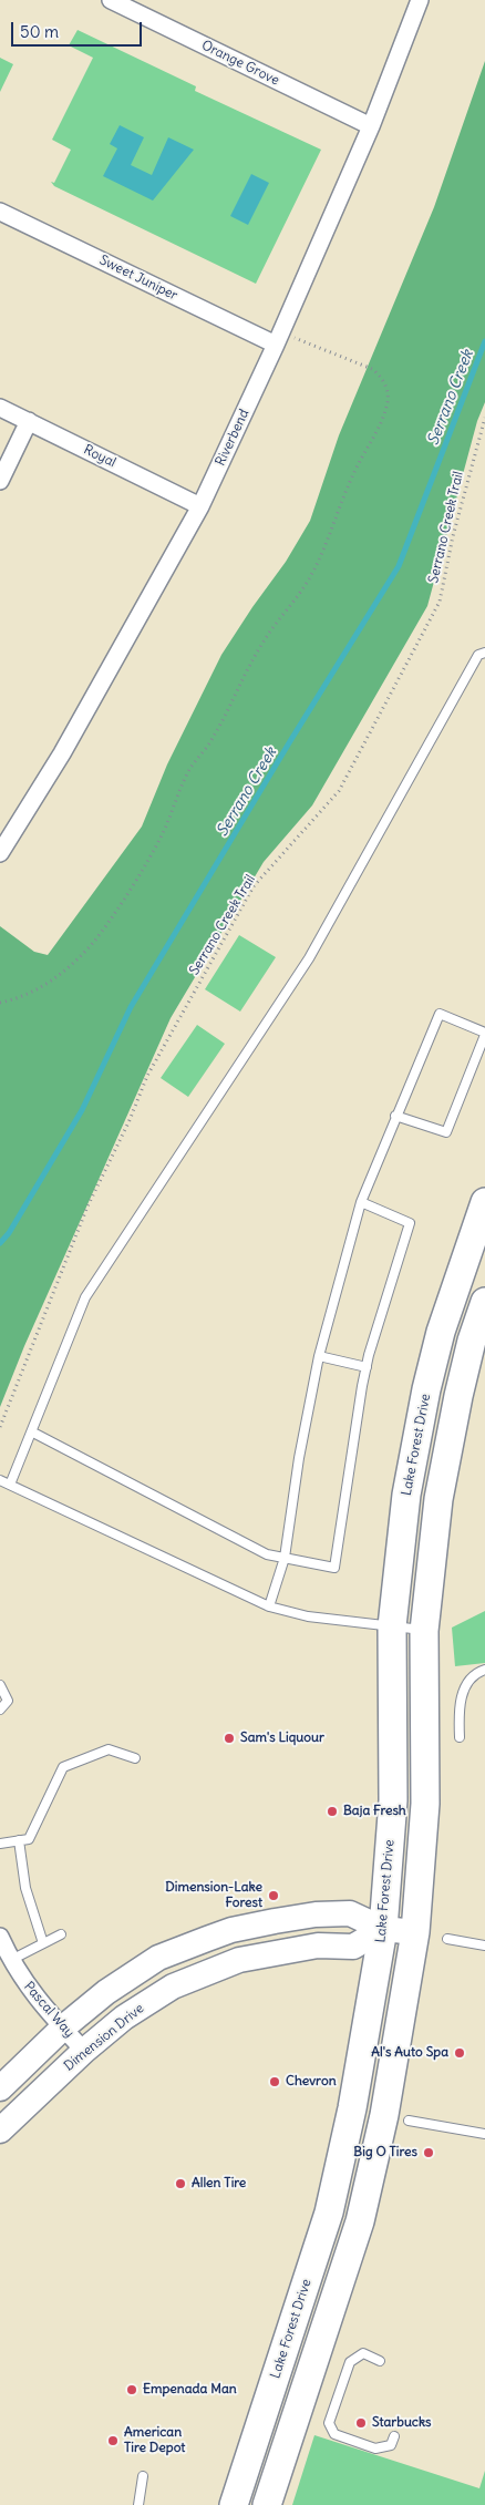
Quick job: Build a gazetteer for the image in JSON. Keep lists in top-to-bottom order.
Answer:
{
  "streets": {
    "main road": ["Lake Forest Drive", "Dimension Drive"],
    "street": [
      "Orange Grove",
      "Sweet Juniper",
      "Riverbend",
      "Royal",
      "Pascal Way"
    ],
    "path": ["Serrano Creek Trail"]
  },
  "crossings": [
    ["Orange Grove", "Riverbend"],
    ["Sweet Juniper", "Riverbend"],
    ["Riverbend", "Royal"],
    ["Lake Forest Drive", "Dimension Drive"],
    ["Pascal Way", "Dimension Drive"]
  ],
  "water": ["Serrano Creek"],
  "places": [
    "Sam's Liquour",
    "Baja Fresh",
    "Dimension-Lake Forest",
    "Al's Auto Spa",
    "Chevron",
    "Big O Tires",
    "Allen Tire",
    "Empenada Man",
    "Starbucks",
    "American Tire Depot"
  ],
  "scale_bar": "50 m"
}
